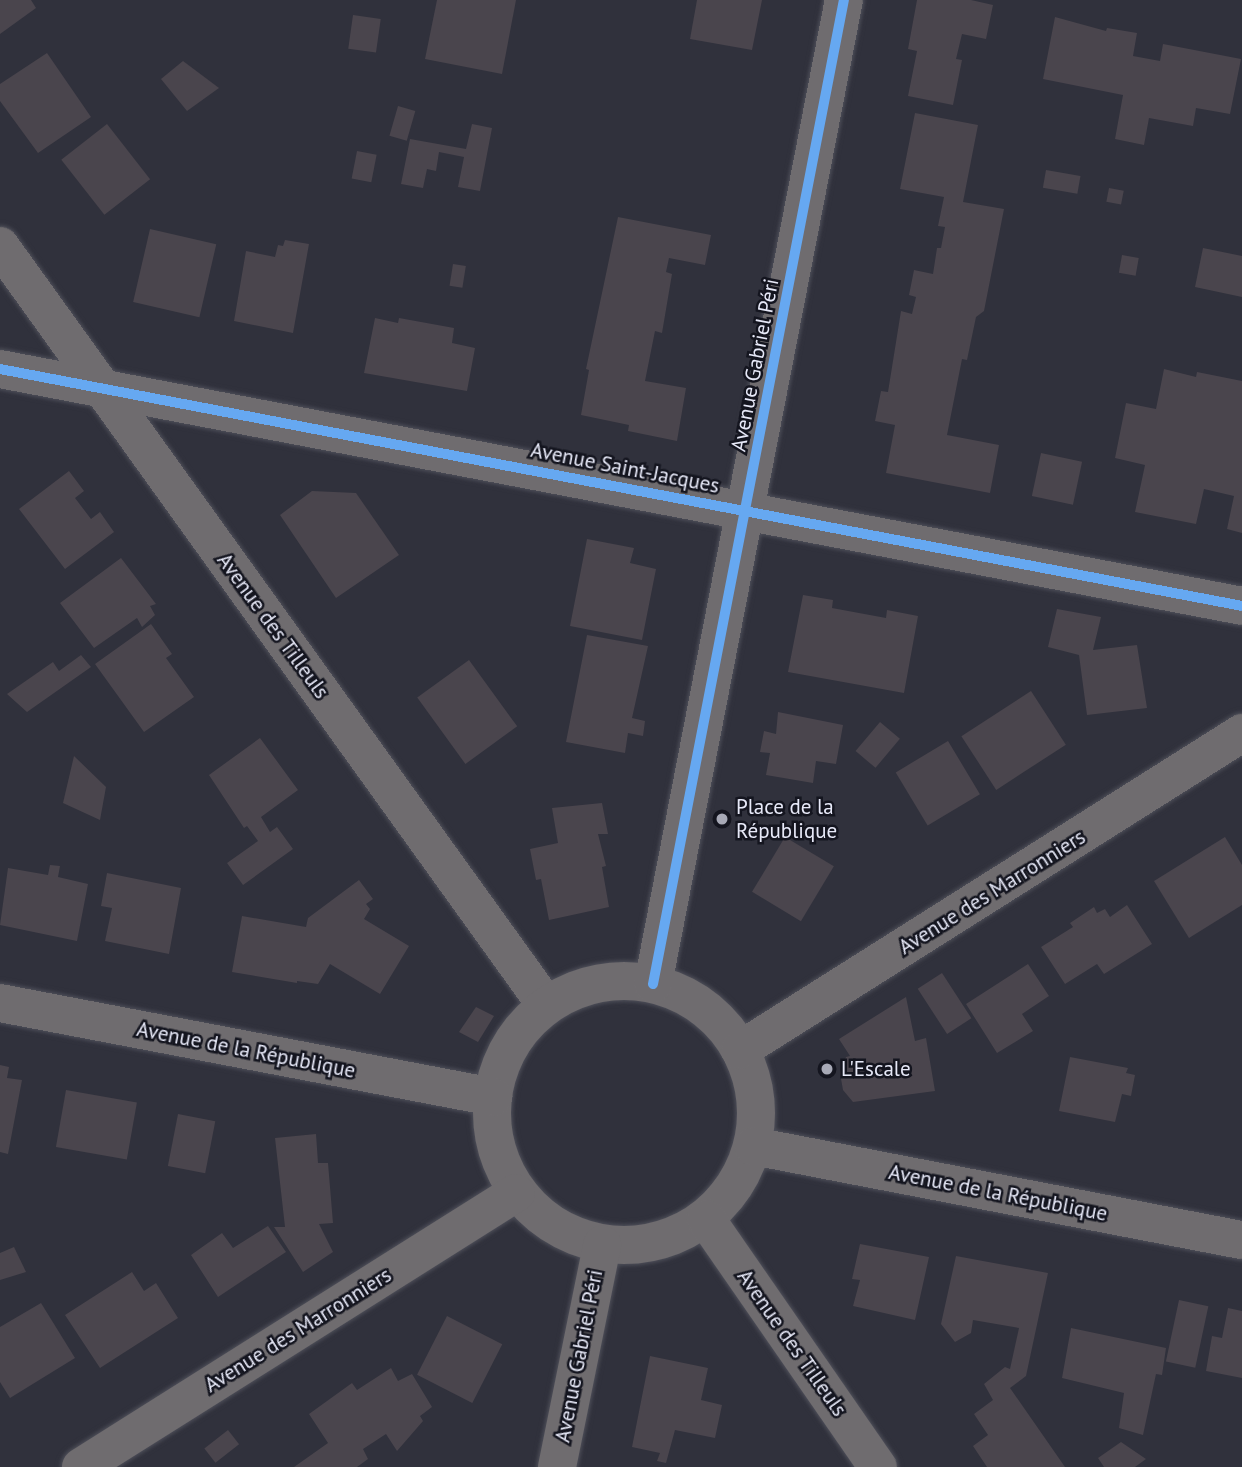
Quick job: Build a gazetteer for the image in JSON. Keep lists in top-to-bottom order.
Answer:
{
  "streets": {
    "street": [
      "Avenue Gabriel Péri",
      "Avenue Saint-Jacques",
      "Avenue des Tilleuls",
      "Avenue des Marronniers",
      "Avenue de la République"
    ]
  },
  "crossings": [
    ["Avenue Gabriel Péri", "Avenue Saint-Jacques"],
    ["Avenue Saint-Jacques", "Avenue des Tilleuls"]
  ],
  "places": ["Place de la République", "L'Escale"]
}
